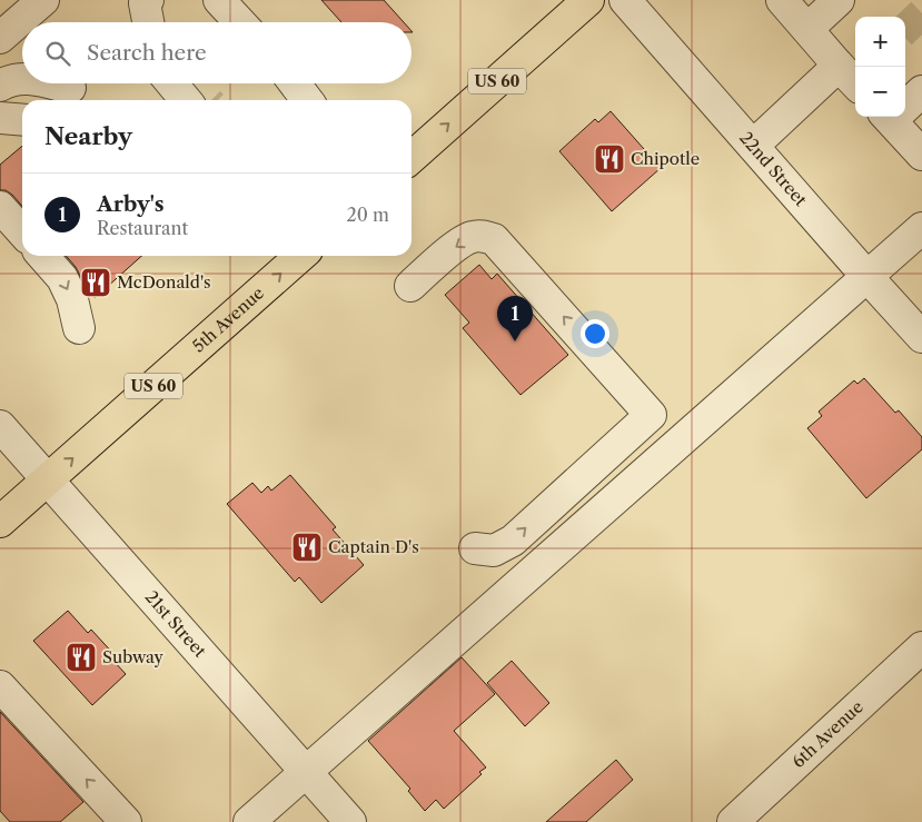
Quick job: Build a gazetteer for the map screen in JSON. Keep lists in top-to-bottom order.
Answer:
{
  "streets": {
    "main road": ["US 60", "5th Avenue"],
    "street": ["22nd Street", "21st Street", "6th Avenue"]
  },
  "crossings": [
    ["5th Avenue", "21st Street"]
  ],
  "one_way": ["5th Avenue"],
  "places": {
    "restaurant": [
      "Chipotle",
      "McDonald's",
      "Captain D's",
      "Subway"
    ]
  },
  "page": {
    "map_buttons": ["+", "−"],
    "search": "Search here",
    "heading": "Nearby",
    "list": [
      {
        "mark": "1",
        "name": "Arby's",
        "note": "Restaurant",
        "value": "20 m"
      }
    ],
    "pins": "1"
  }
}
